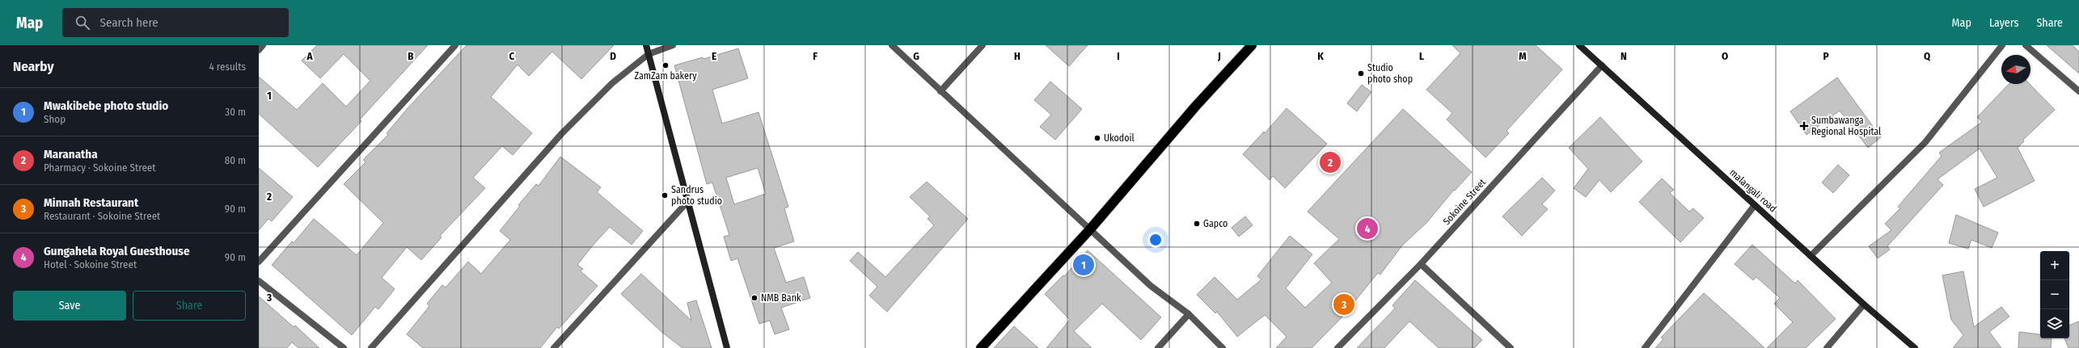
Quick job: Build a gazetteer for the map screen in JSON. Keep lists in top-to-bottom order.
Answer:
{
  "streets": {
    "street": ["malangali road", "Sokoine Street"]
  },
  "crossings": [
    ["malangali road", "Sokoine Street"]
  ],
  "places": {
    "other": [
      "ZamZam bakery",
      "Studio photo shop",
      "Ukodoil",
      "Sandrus photo studio",
      "Gapco",
      "NMB Bank"
    ],
    "health": ["Sumbawanga Regional Hospital"]
  },
  "north": "left",
  "page": {
    "header": "Map",
    "search": "Search here",
    "nav": ["Map", "Layers", "Share"],
    "heading": ["Nearby", "4 results"],
    "list": [
      {
        "mark": "1",
        "name": "Mwakibebe photo studio",
        "note": "Shop",
        "value": "30 m"
      },
      {
        "mark": "2",
        "name": "Maranatha",
        "note": "Pharmacy · Sokoine Street",
        "value": "80 m"
      },
      {
        "mark": "3",
        "name": "Minnah Restaurant",
        "note": "Restaurant · Sokoine Street",
        "value": "90 m"
      },
      {
        "mark": "4",
        "name": "Gungahela Royal Guesthouse",
        "note": "Hotel · Sokoine Street",
        "value": "90 m"
      }
    ],
    "pins": [
      "2",
      "4",
      "1",
      "3"
    ],
    "map_buttons": ["+", "−"],
    "buttons": ["Save", "Share"]
  },
  "grid": {
    "columns": [
      "A",
      "B",
      "C",
      "D",
      "E",
      "F",
      "G",
      "H",
      "I",
      "J",
      "K",
      "L",
      "M",
      "N",
      "O",
      "P",
      "Q"
    ],
    "rows": ["1", "2", "3"]
  }
}
